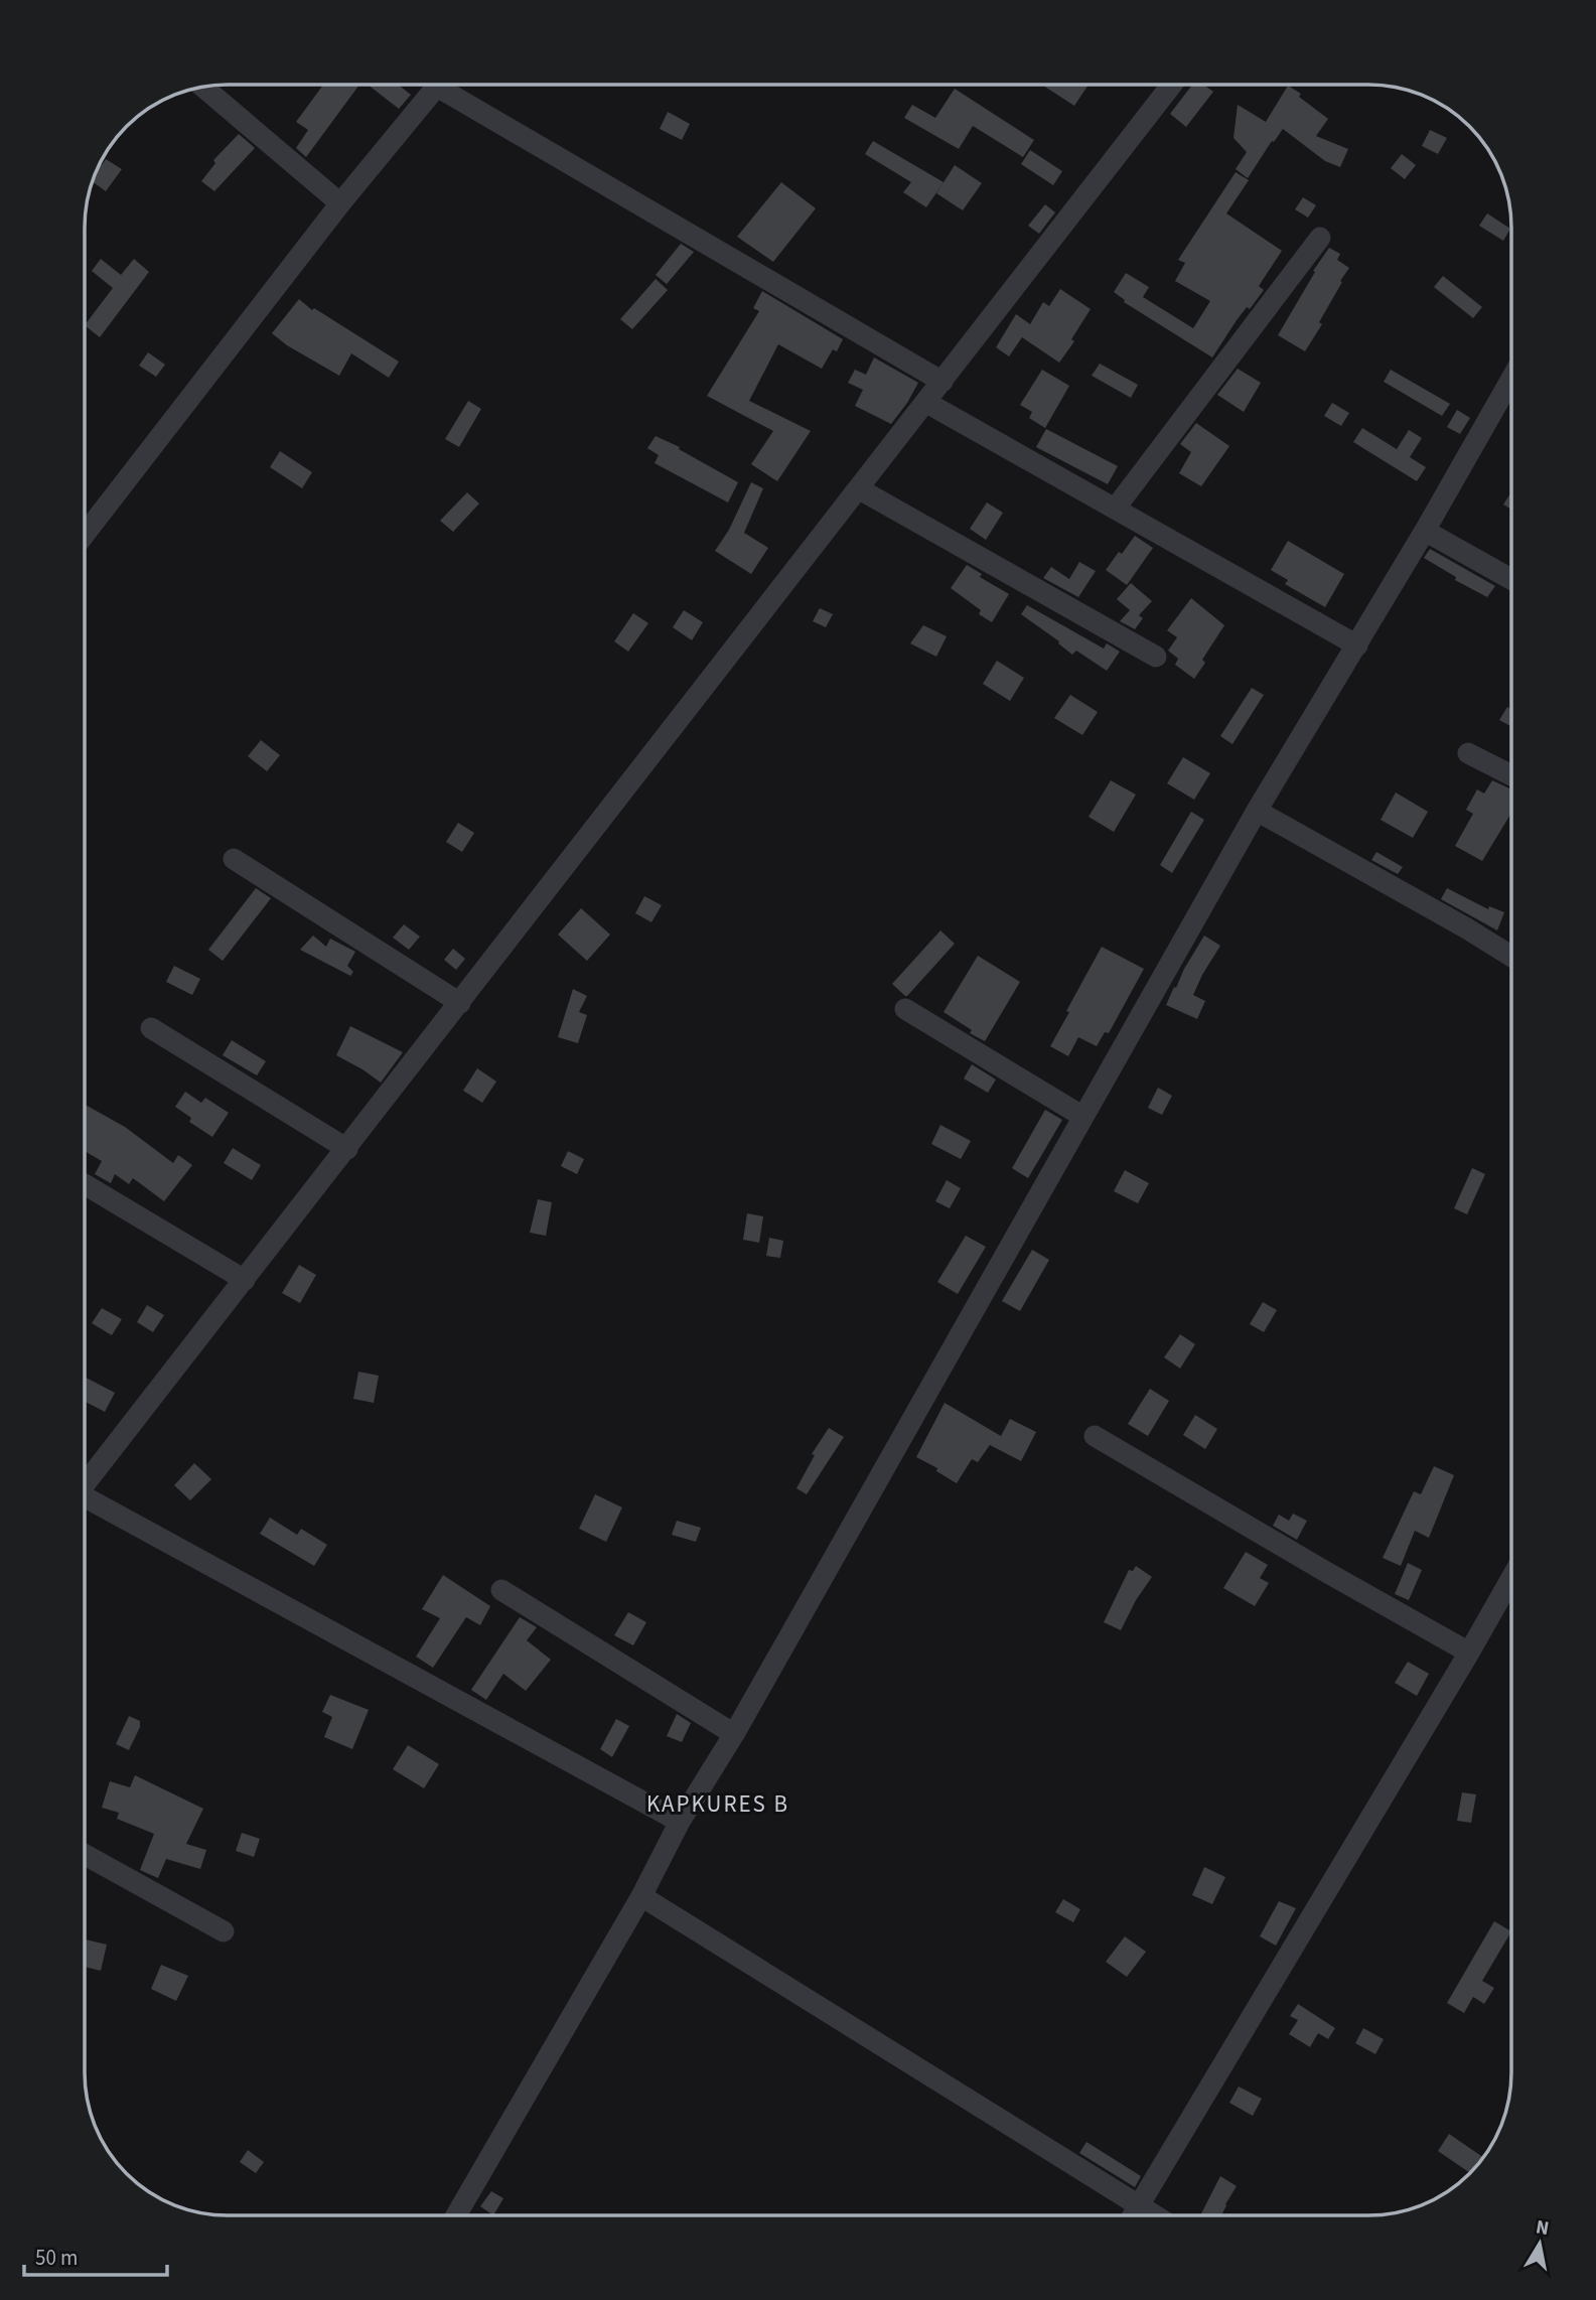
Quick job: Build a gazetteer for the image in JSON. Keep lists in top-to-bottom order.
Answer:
{
  "districts": ["KAPKURES B"],
  "scale_bar": "50 m",
  "north": "top"
}
